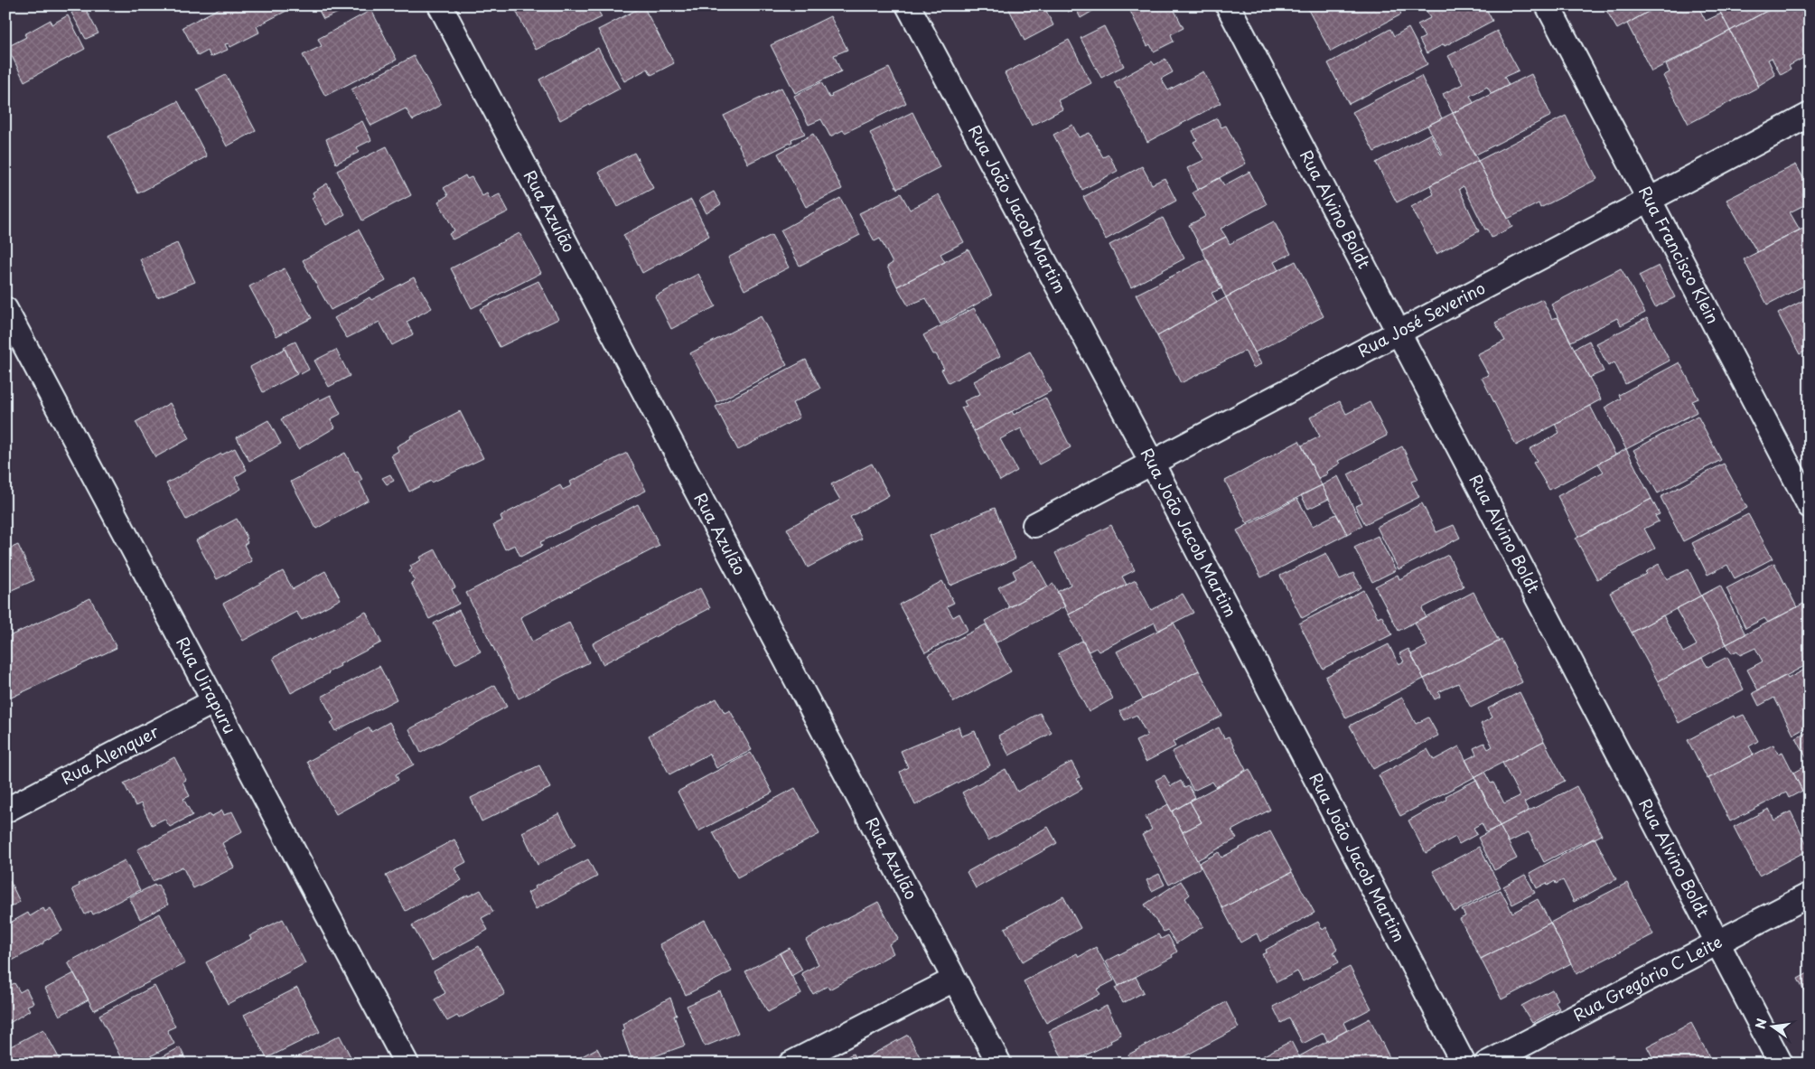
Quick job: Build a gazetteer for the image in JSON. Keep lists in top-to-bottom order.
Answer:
{
  "streets": {
    "street": [
      "Rua João Jacob Martim",
      "Rua Azulão",
      "Rua Alvino Boldt",
      "Rua Francisco Klein",
      "Rua José Severino",
      "Rua Uirapuru",
      "Rua Alenquer",
      "Rua Gregório C Leite"
    ]
  },
  "crossings": [
    ["Rua João Jacob Martim", "Rua José Severino"],
    ["Rua Alvino Boldt", "Rua José Severino"],
    ["Rua Alvino Boldt", "Rua Gregório C Leite"],
    ["Rua Francisco Klein", "Rua José Severino"],
    ["Rua Uirapuru", "Rua Alenquer"]
  ],
  "north": "left"
}
